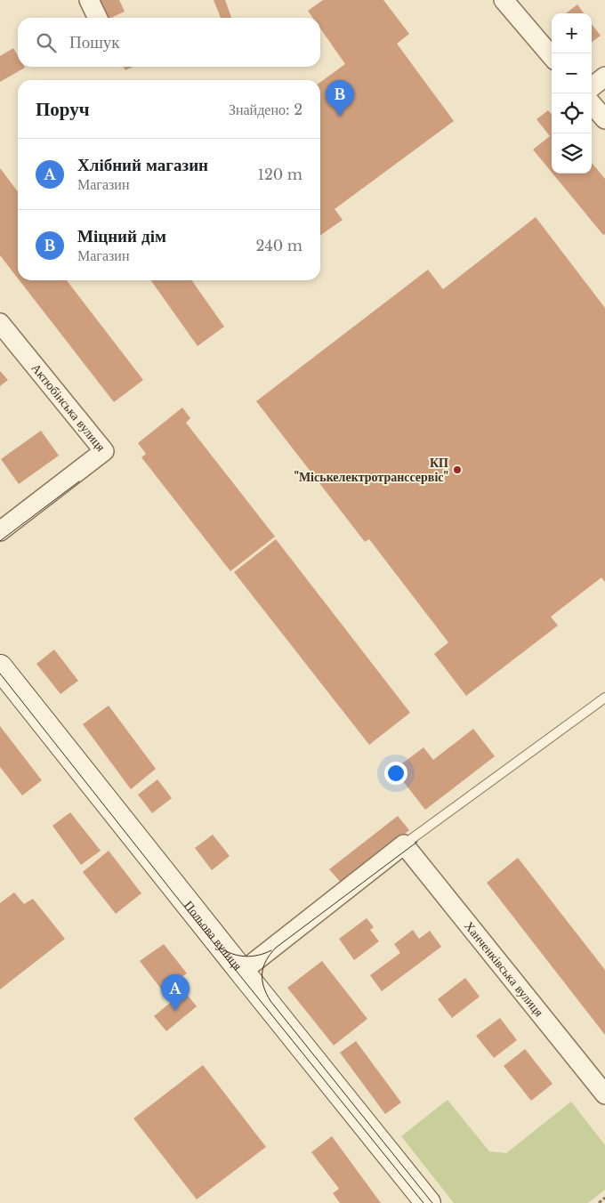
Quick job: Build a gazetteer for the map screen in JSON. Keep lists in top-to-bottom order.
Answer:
{
  "streets": {
    "main road": ["Польова вулиця"],
    "street": ["Актюбінська вулиця", "Ханченківська вулиця"]
  },
  "places": ["КП \"Міськелектротранссервіс\""],
  "page": {
    "map_buttons": ["+", "−"],
    "search": "Пошук",
    "pins": ["B", "A"],
    "heading": ["Поруч", "Знайдено: 2"],
    "list": [
      {
        "mark": "A",
        "name": "Хлібний магазин",
        "note": "Магазин",
        "value": "120 m"
      },
      {
        "mark": "B",
        "name": "Міцний дім",
        "note": "Магазин",
        "value": "240 m"
      }
    ]
  }
}
